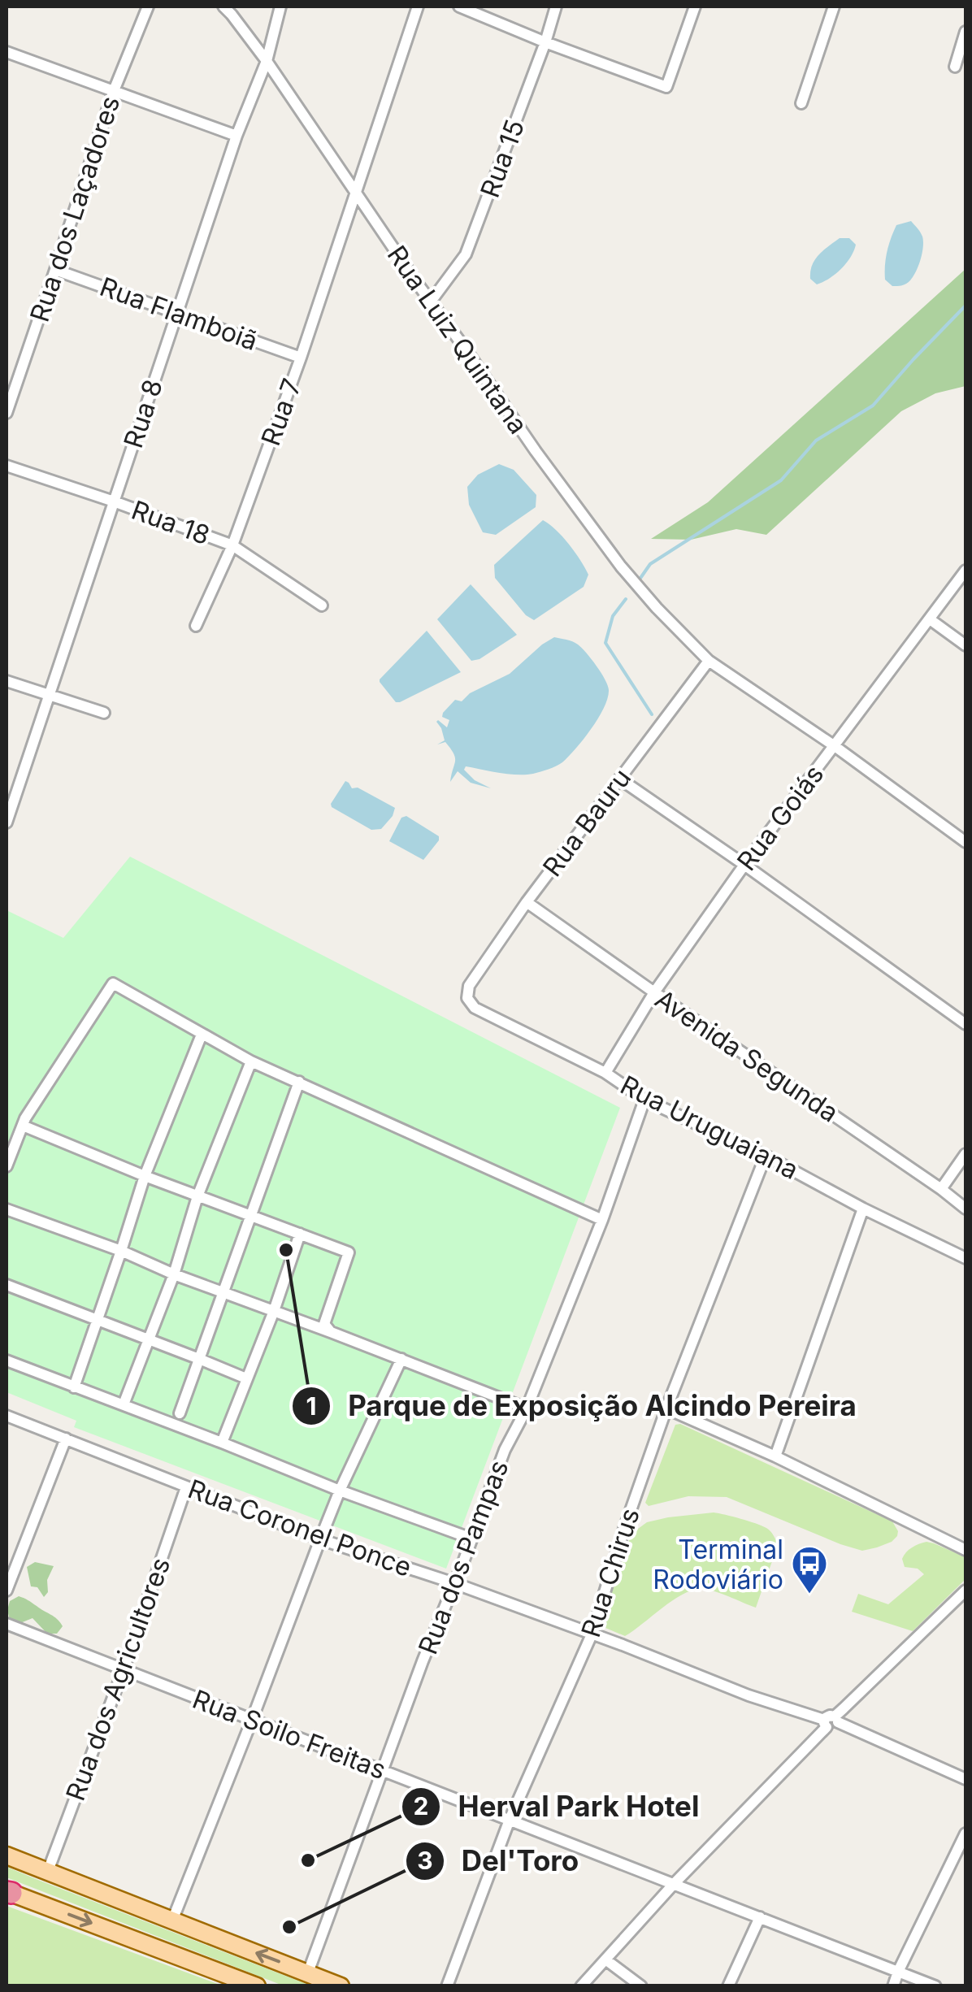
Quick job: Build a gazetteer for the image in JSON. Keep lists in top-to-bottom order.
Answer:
{
  "streets": {
    "street": [
      "Rua 15",
      "Rua dos Laçadores",
      "Rua Flamboiã",
      "Rua Luiz Quintana",
      "Rua 7",
      "Rua 8",
      "Rua 18",
      "Rua Goiás",
      "Rua Bauru",
      "Avenida Segunda",
      "Rua Uruguaiana",
      "Rua Coronel Ponce",
      "Rua dos Pampas",
      "Rua Chirus",
      "Rua dos Agricultores",
      "Rua Soilo Freitas"
    ]
  },
  "crossings": [
    ["Rua 15", "Rua Luiz Quintana"],
    ["Rua dos Laçadores", "Rua Flamboiã"],
    ["Rua Flamboiã", "Rua 7"],
    ["Rua Flamboiã", "Rua 8"],
    ["Rua Luiz Quintana", "Rua 7"],
    ["Rua Luiz Quintana", "Rua 8"],
    ["Rua Luiz Quintana", "Rua Goiás"],
    ["Rua Luiz Quintana", "Rua Bauru"],
    ["Rua 7", "Rua 18"],
    ["Rua 8", "Rua 18"],
    ["Rua Goiás", "Avenida Segunda"],
    ["Rua Goiás", "Rua Uruguaiana"],
    ["Rua Bauru", "Avenida Segunda"],
    ["Rua Bauru", "Rua Uruguaiana"],
    ["Rua Uruguaiana", "Rua dos Pampas"],
    ["Rua Uruguaiana", "Rua Chirus"],
    ["Rua Coronel Ponce", "Rua dos Pampas"],
    ["Rua Coronel Ponce", "Rua Chirus"],
    ["Rua Coronel Ponce", "Rua dos Agricultores"],
    ["Rua dos Pampas", "Rua Soilo Freitas"],
    ["Rua Chirus", "Rua Soilo Freitas"],
    ["Rua dos Agricultores", "Rua Soilo Freitas"]
  ],
  "places": {
    "other": ["Parque de Exposição Alcindo Pereira", "Herval Park Hotel", "Del'Toro"],
    "bus stop": ["Terminal Rodoviário"]
  }
}
